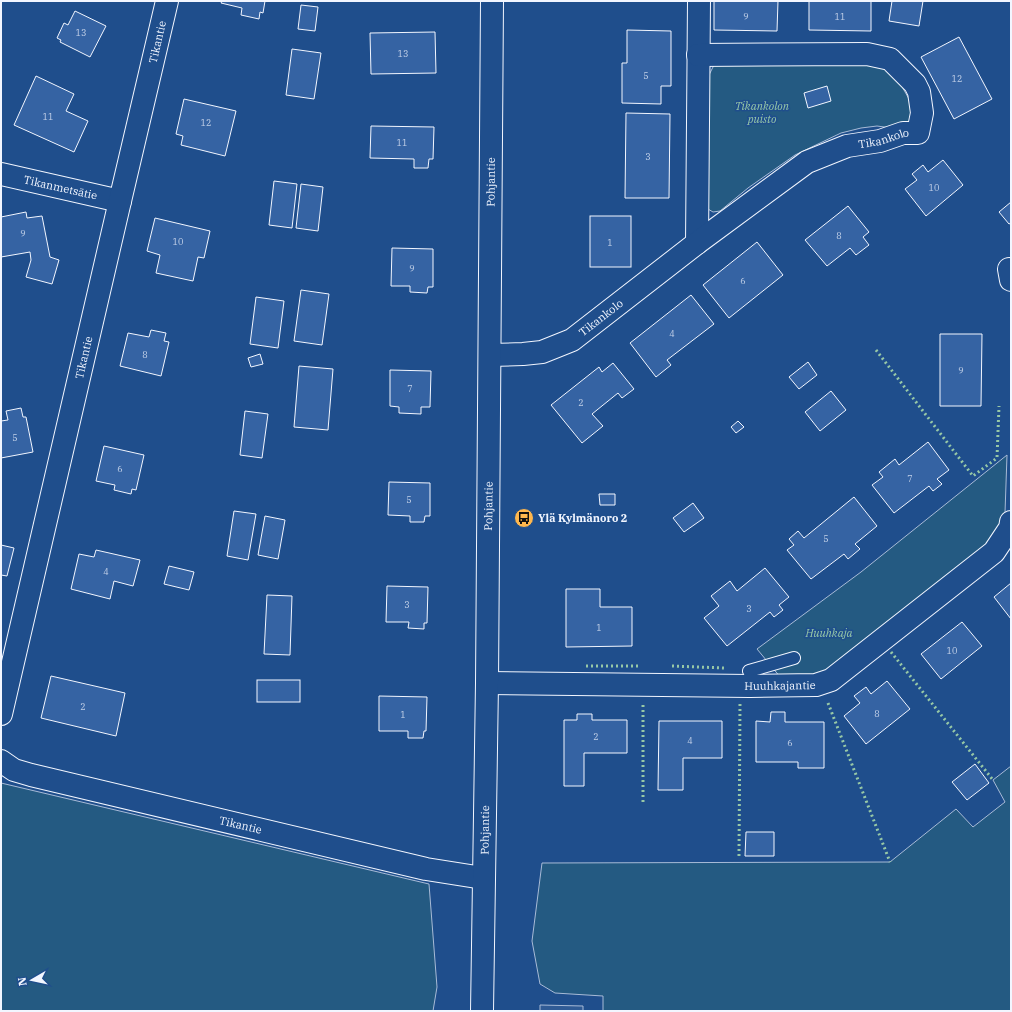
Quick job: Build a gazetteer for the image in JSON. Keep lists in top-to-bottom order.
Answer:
{
  "streets": {
    "street": [
      "Tikantie",
      "Tikankolo",
      "Pohjantie",
      "Tikanmetsätie",
      "Huuhkajantie"
    ]
  },
  "crossings": [
    ["Tikantie", "Pohjantie"],
    ["Tikantie", "Tikanmetsätie"],
    ["Tikankolo", "Pohjantie"],
    ["Pohjantie", "Huuhkajantie"]
  ],
  "parks": ["Tikankolon puisto", "Huuhkaja"],
  "places": {
    "bus stop": ["Ylä Kylmänoro 2"]
  },
  "house_numbers": [
    "9",
    "11",
    "13",
    "13",
    "5",
    "12",
    "11",
    "12",
    "11",
    "3",
    "10",
    "9",
    "8",
    "10",
    "1",
    "9",
    "6",
    "4",
    "8",
    "9",
    "7",
    "2",
    "5",
    "6",
    "7",
    "5",
    "5",
    "4",
    "3",
    "3",
    "1",
    "10",
    "2",
    "8",
    "1",
    "2",
    "4",
    "6"
  ],
  "north": "left"
}
